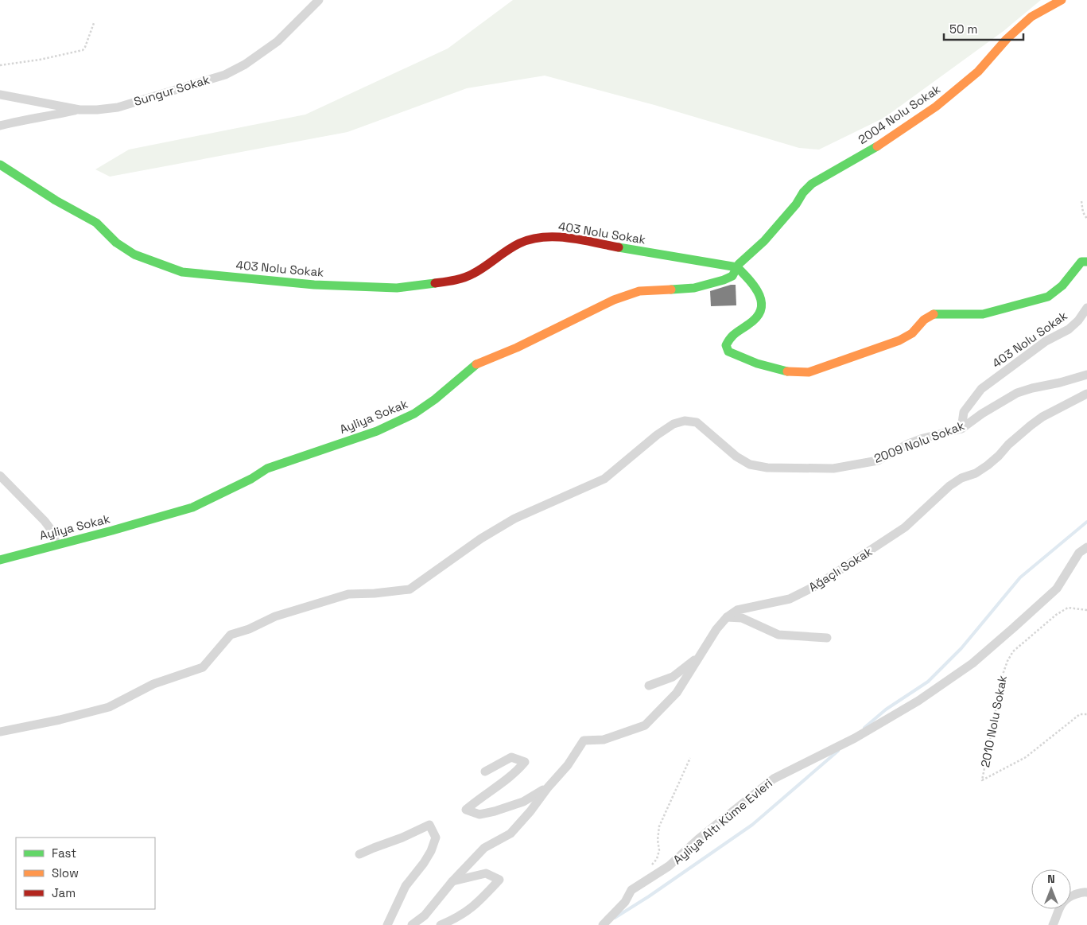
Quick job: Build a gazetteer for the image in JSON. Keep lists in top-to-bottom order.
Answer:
{
  "streets": {
    "street": [
      "Sungur Sokak",
      "2004 Nolu Sokak",
      "403 Nolu Sokak",
      "Ayliya Sokak",
      "2009 Nolu Sokak",
      "Ağaçlı Sokak",
      "Ayliya Altı Küme Evleri"
    ],
    "path": ["2010 Nolu Sokak"]
  },
  "crossings": [
    ["2004 Nolu Sokak", "403 Nolu Sokak"],
    ["2004 Nolu Sokak", "Ayliya Sokak"],
    ["403 Nolu Sokak", "Ayliya Sokak"],
    ["403 Nolu Sokak", "2009 Nolu Sokak"]
  ],
  "legend": ["Fast", "Slow", "Jam"],
  "scale_bar": "50 m",
  "north": "top"
}
